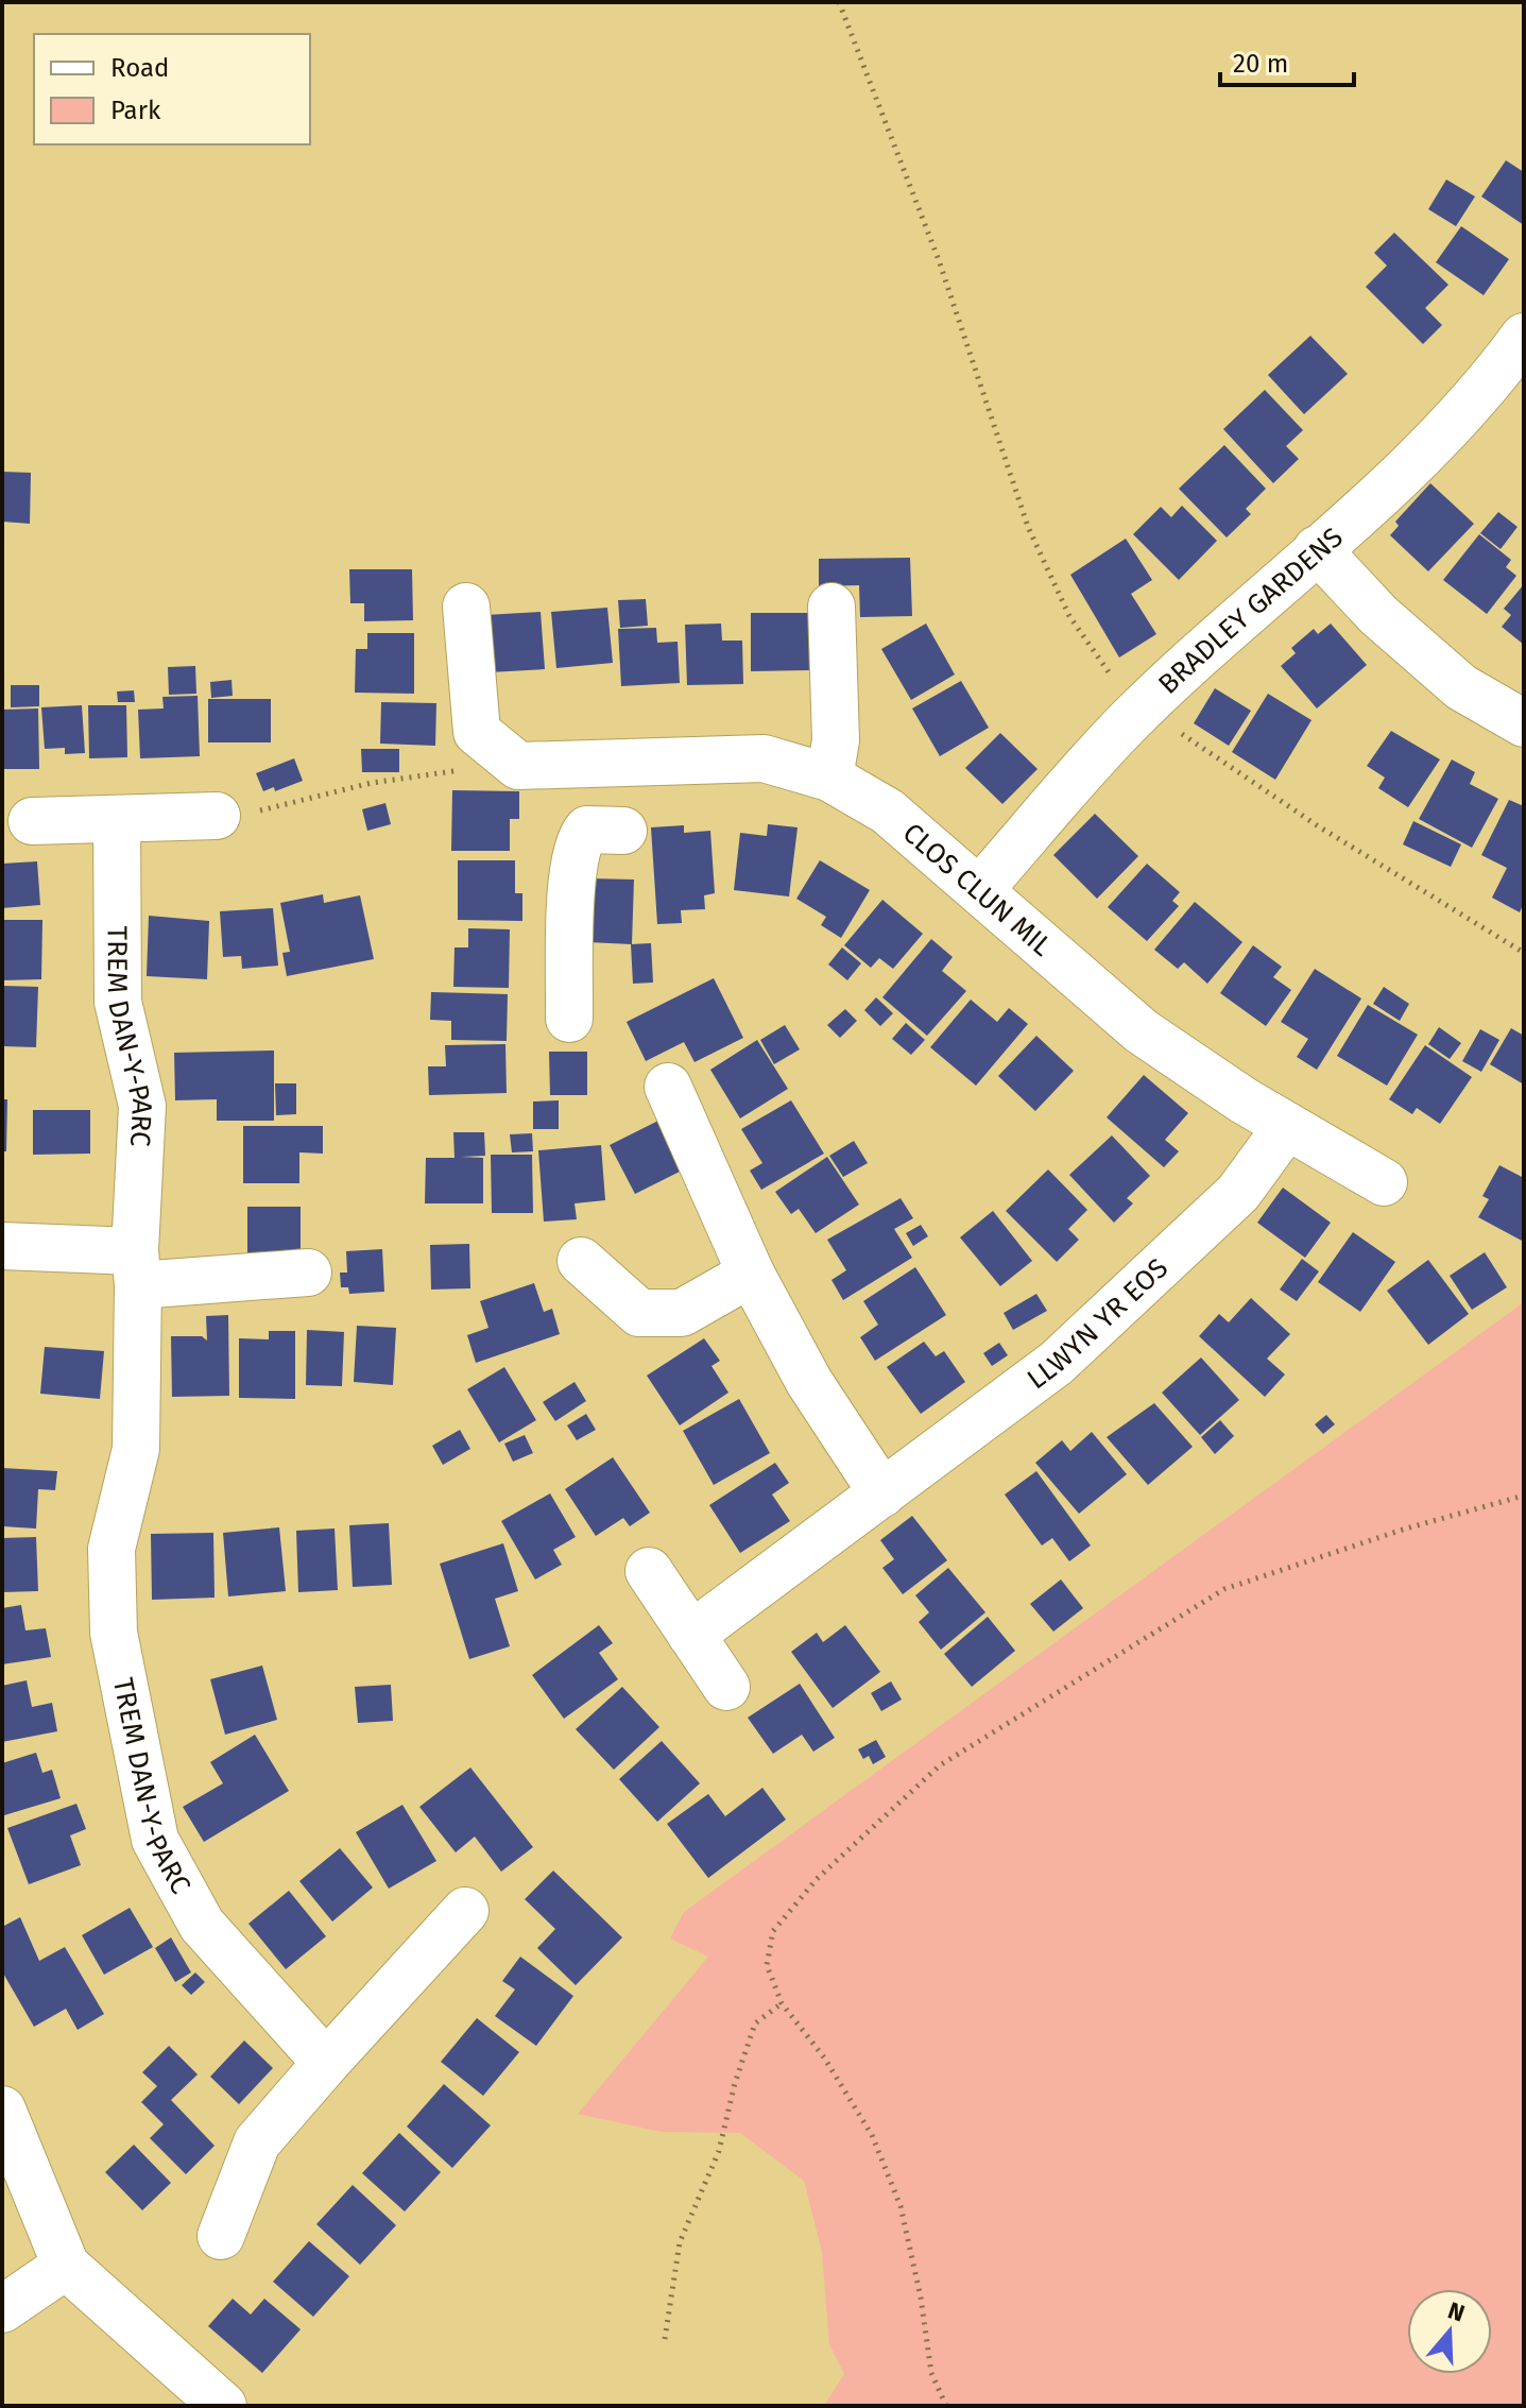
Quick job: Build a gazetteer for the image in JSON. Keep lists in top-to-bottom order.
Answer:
{
  "streets": {
    "street": [
      "BRADLEY GARDENS",
      "CLOS CLUN MIL",
      "TREM DAN-Y-PARC",
      "LLWYN YR EOS"
    ]
  },
  "crossings": [
    ["BRADLEY GARDENS", "CLOS CLUN MIL"],
    ["CLOS CLUN MIL", "LLWYN YR EOS"]
  ],
  "legend": ["Road", "Park"],
  "scale_bar": "20 m",
  "north": "top"
}
